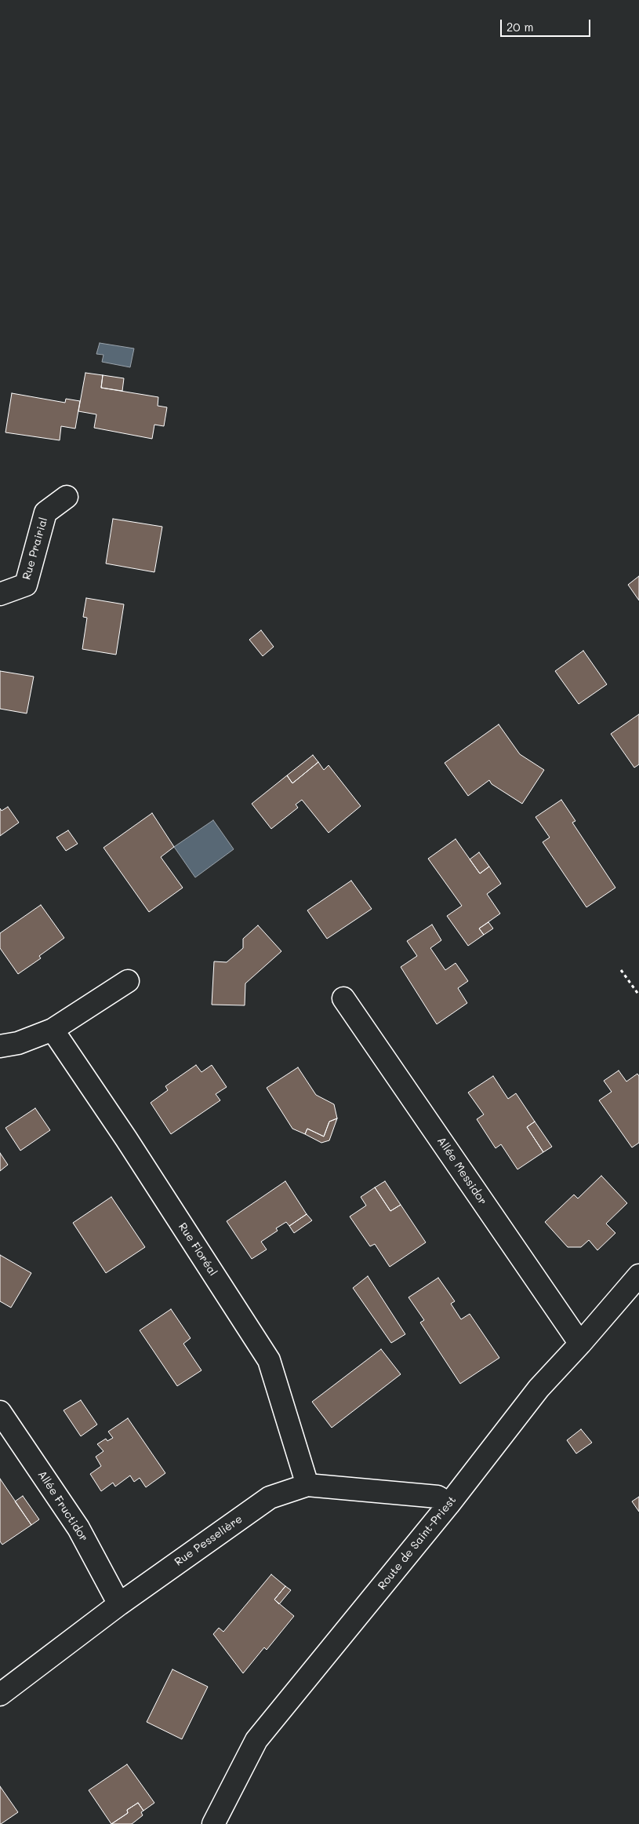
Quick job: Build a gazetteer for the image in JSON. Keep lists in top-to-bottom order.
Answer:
{
  "streets": {
    "street": [
      "Rue Prairial",
      "Allée Messidor",
      "Rue Floréal",
      "Allée Fructidor",
      "Rue Pesselière",
      "Route de Saint-Priest"
    ]
  },
  "crossings": [
    ["Allée Messidor", "Route de Saint-Priest"],
    ["Rue Floréal", "Rue Pesselière"],
    ["Allée Fructidor", "Rue Pesselière"],
    ["Rue Pesselière", "Route de Saint-Priest"]
  ],
  "scale_bar": "20 m"
}
